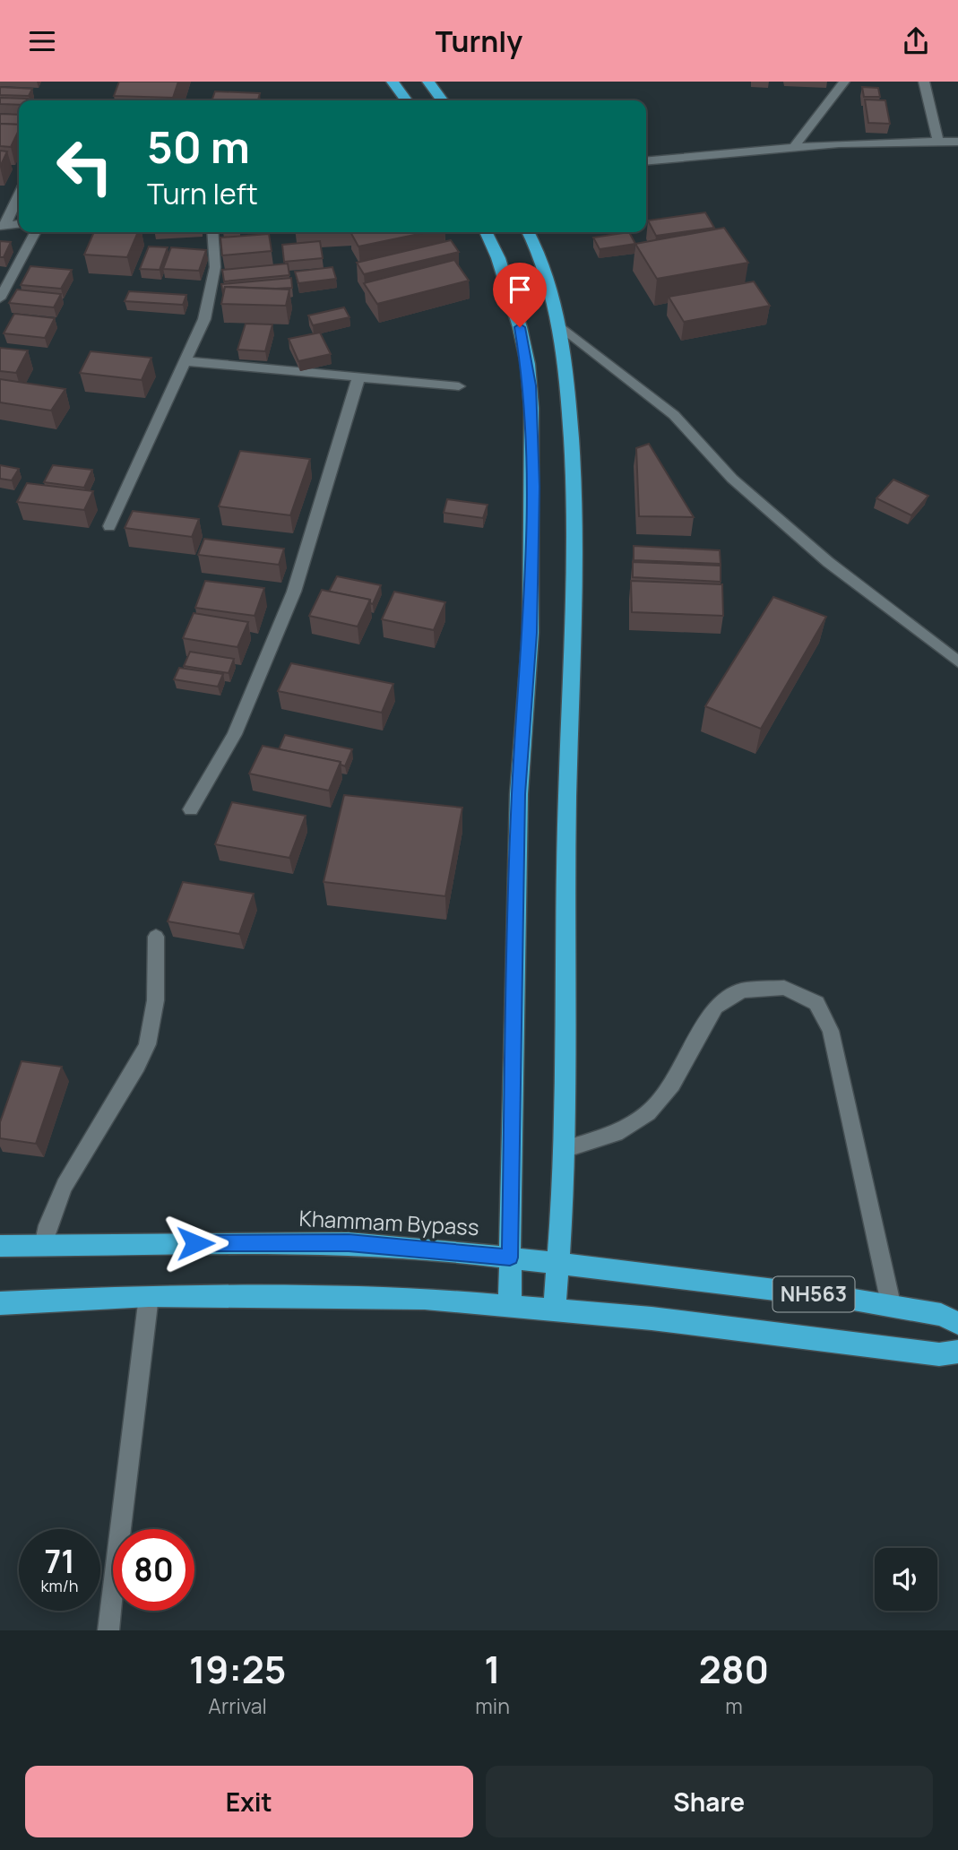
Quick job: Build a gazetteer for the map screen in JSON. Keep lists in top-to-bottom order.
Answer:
{
  "streets": {
    "highway": ["Khammam Bypass", "NH563"]
  },
  "page": {
    "header": "Turnly",
    "turn": ["50 m", "Turn left"],
    "speed": "71 km/h",
    "limit": "80",
    "eta": [
      "19:25",
      "Arrival",
      "1",
      "min",
      "280",
      "m"
    ],
    "buttons": ["Exit", "Share"]
  }
}
